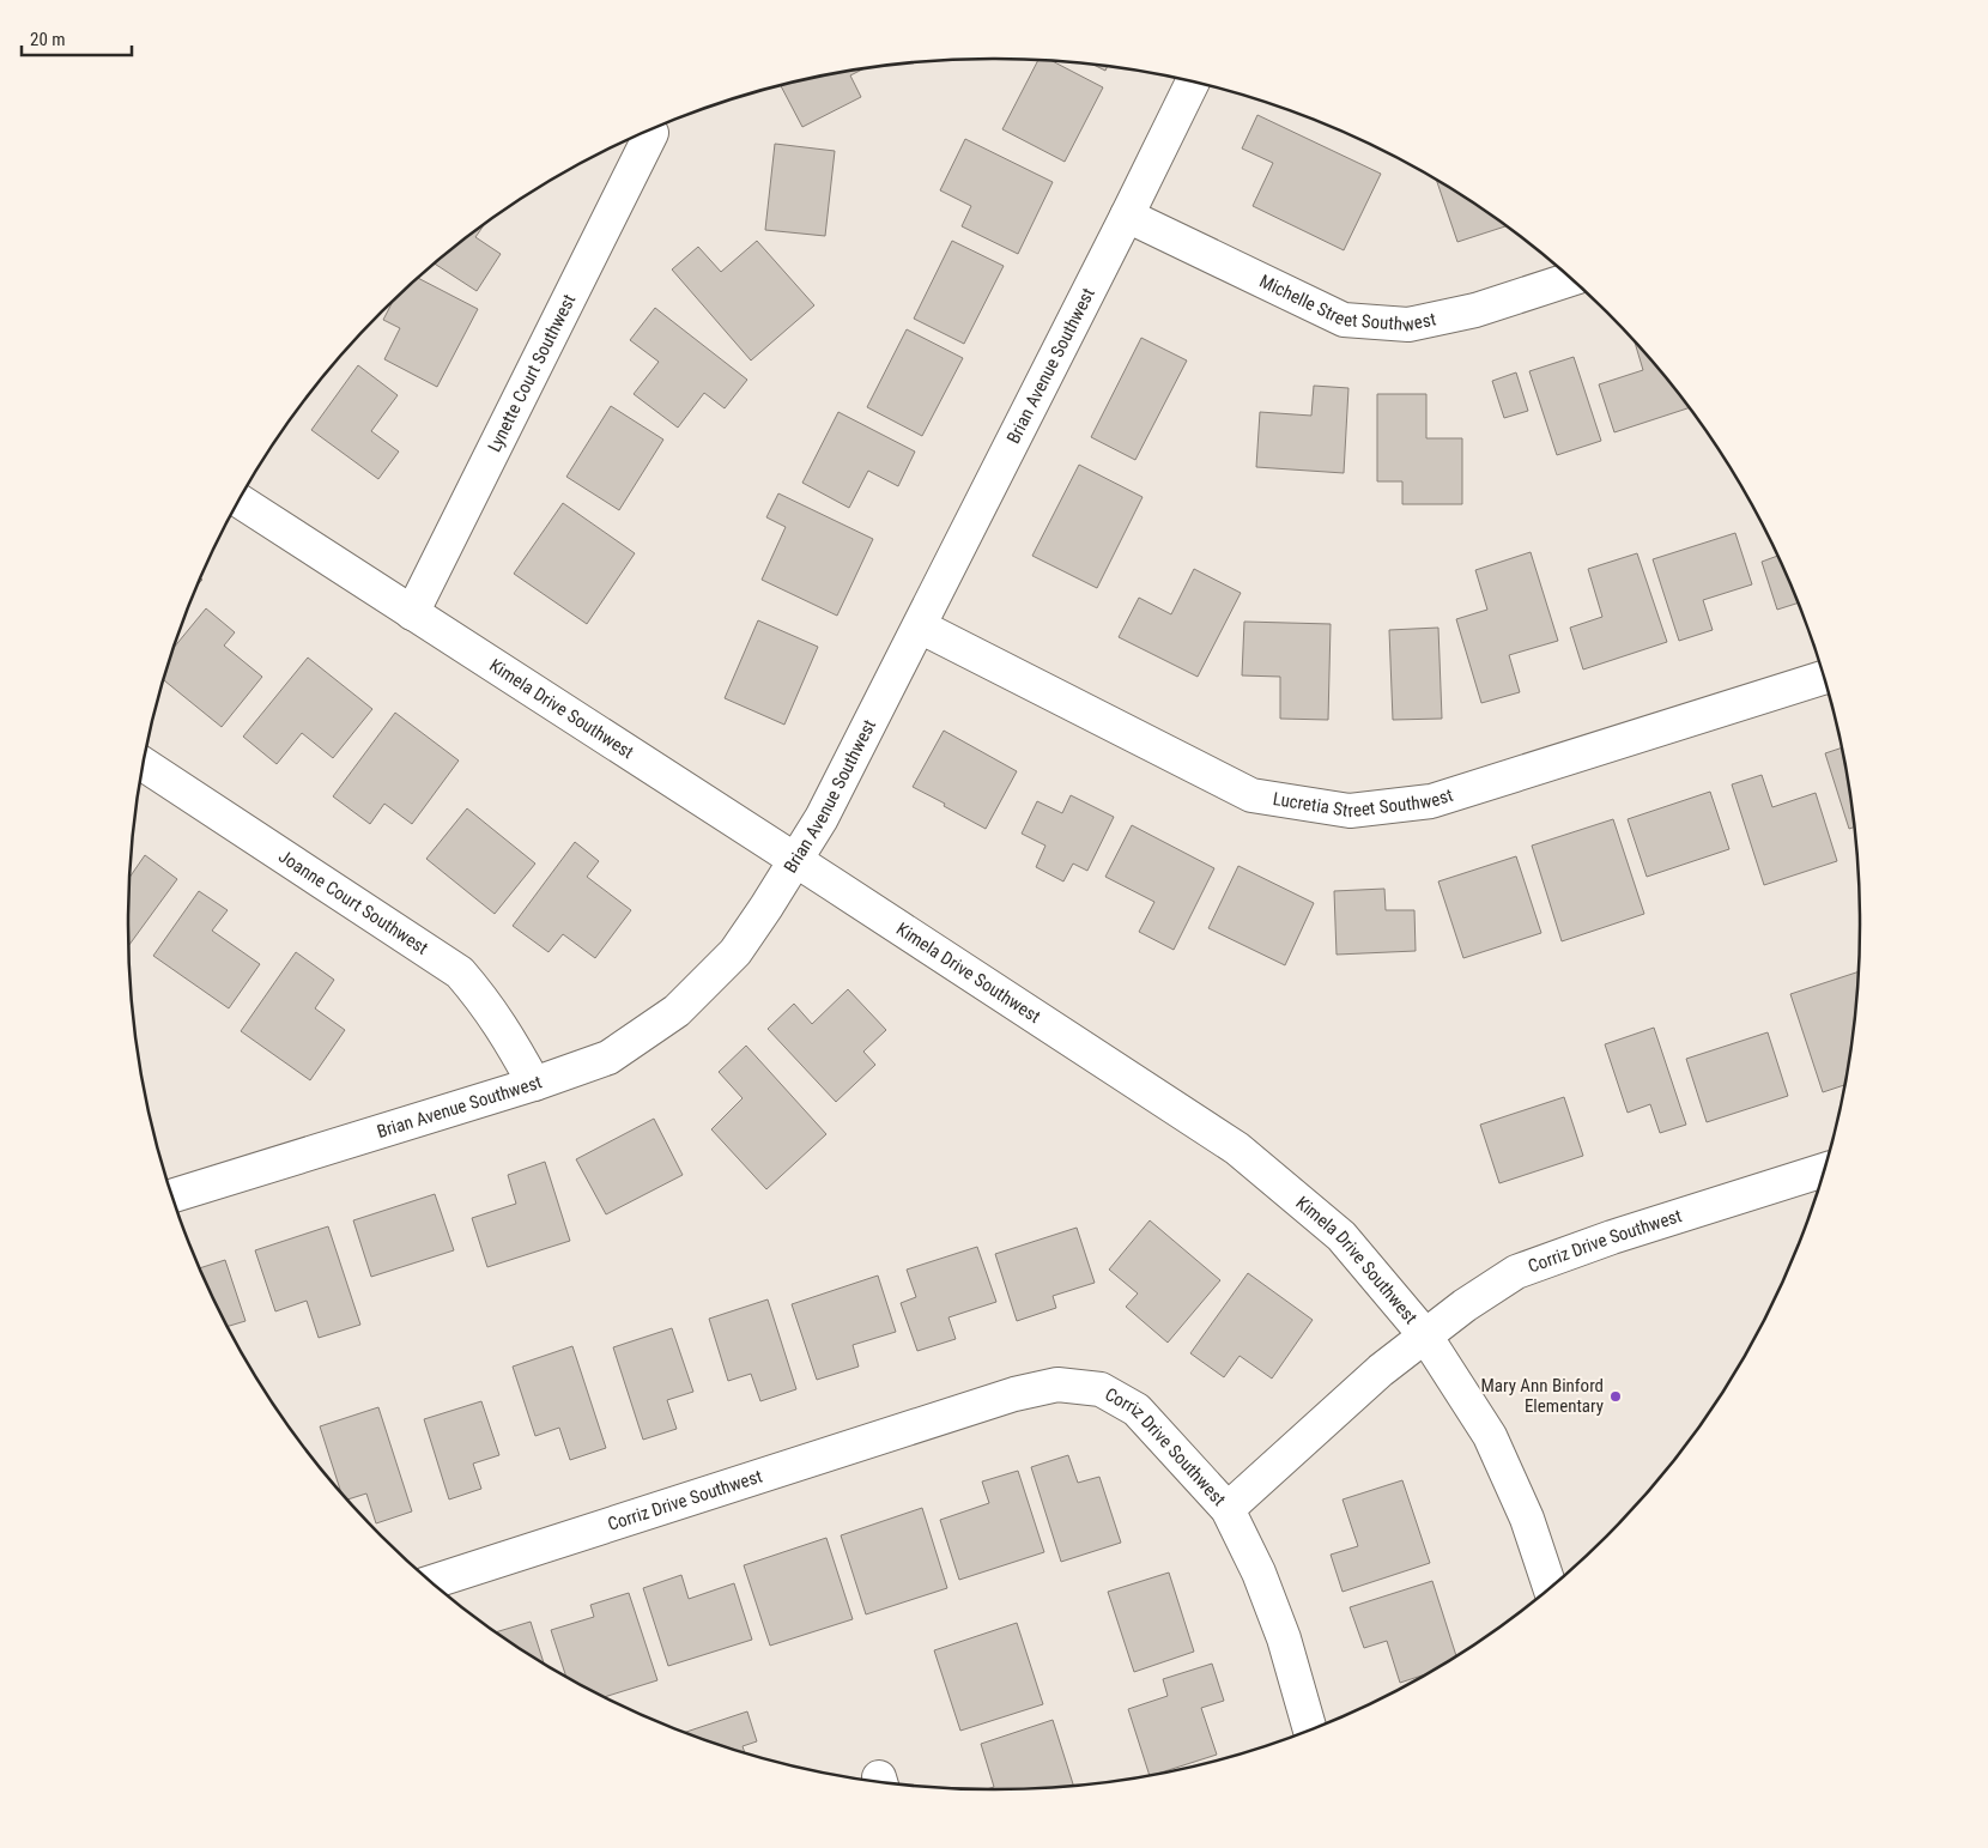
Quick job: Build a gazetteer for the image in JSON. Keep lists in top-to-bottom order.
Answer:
{
  "streets": {
    "street": [
      "Michelle Street Southwest",
      "Brian Avenue Southwest",
      "Lynette Court Southwest",
      "Kimela Drive Southwest",
      "Lucretia Street Southwest",
      "Joanne Court Southwest",
      "Corriz Drive Southwest"
    ]
  },
  "crossings": [
    ["Michelle Street Southwest", "Brian Avenue Southwest"],
    ["Brian Avenue Southwest", "Kimela Drive Southwest"],
    ["Brian Avenue Southwest", "Lucretia Street Southwest"],
    ["Brian Avenue Southwest", "Joanne Court Southwest"],
    ["Lynette Court Southwest", "Kimela Drive Southwest"],
    ["Kimela Drive Southwest", "Corriz Drive Southwest"]
  ],
  "places": ["Mary Ann Binford Elementary"],
  "scale_bar": "20 m"
}
